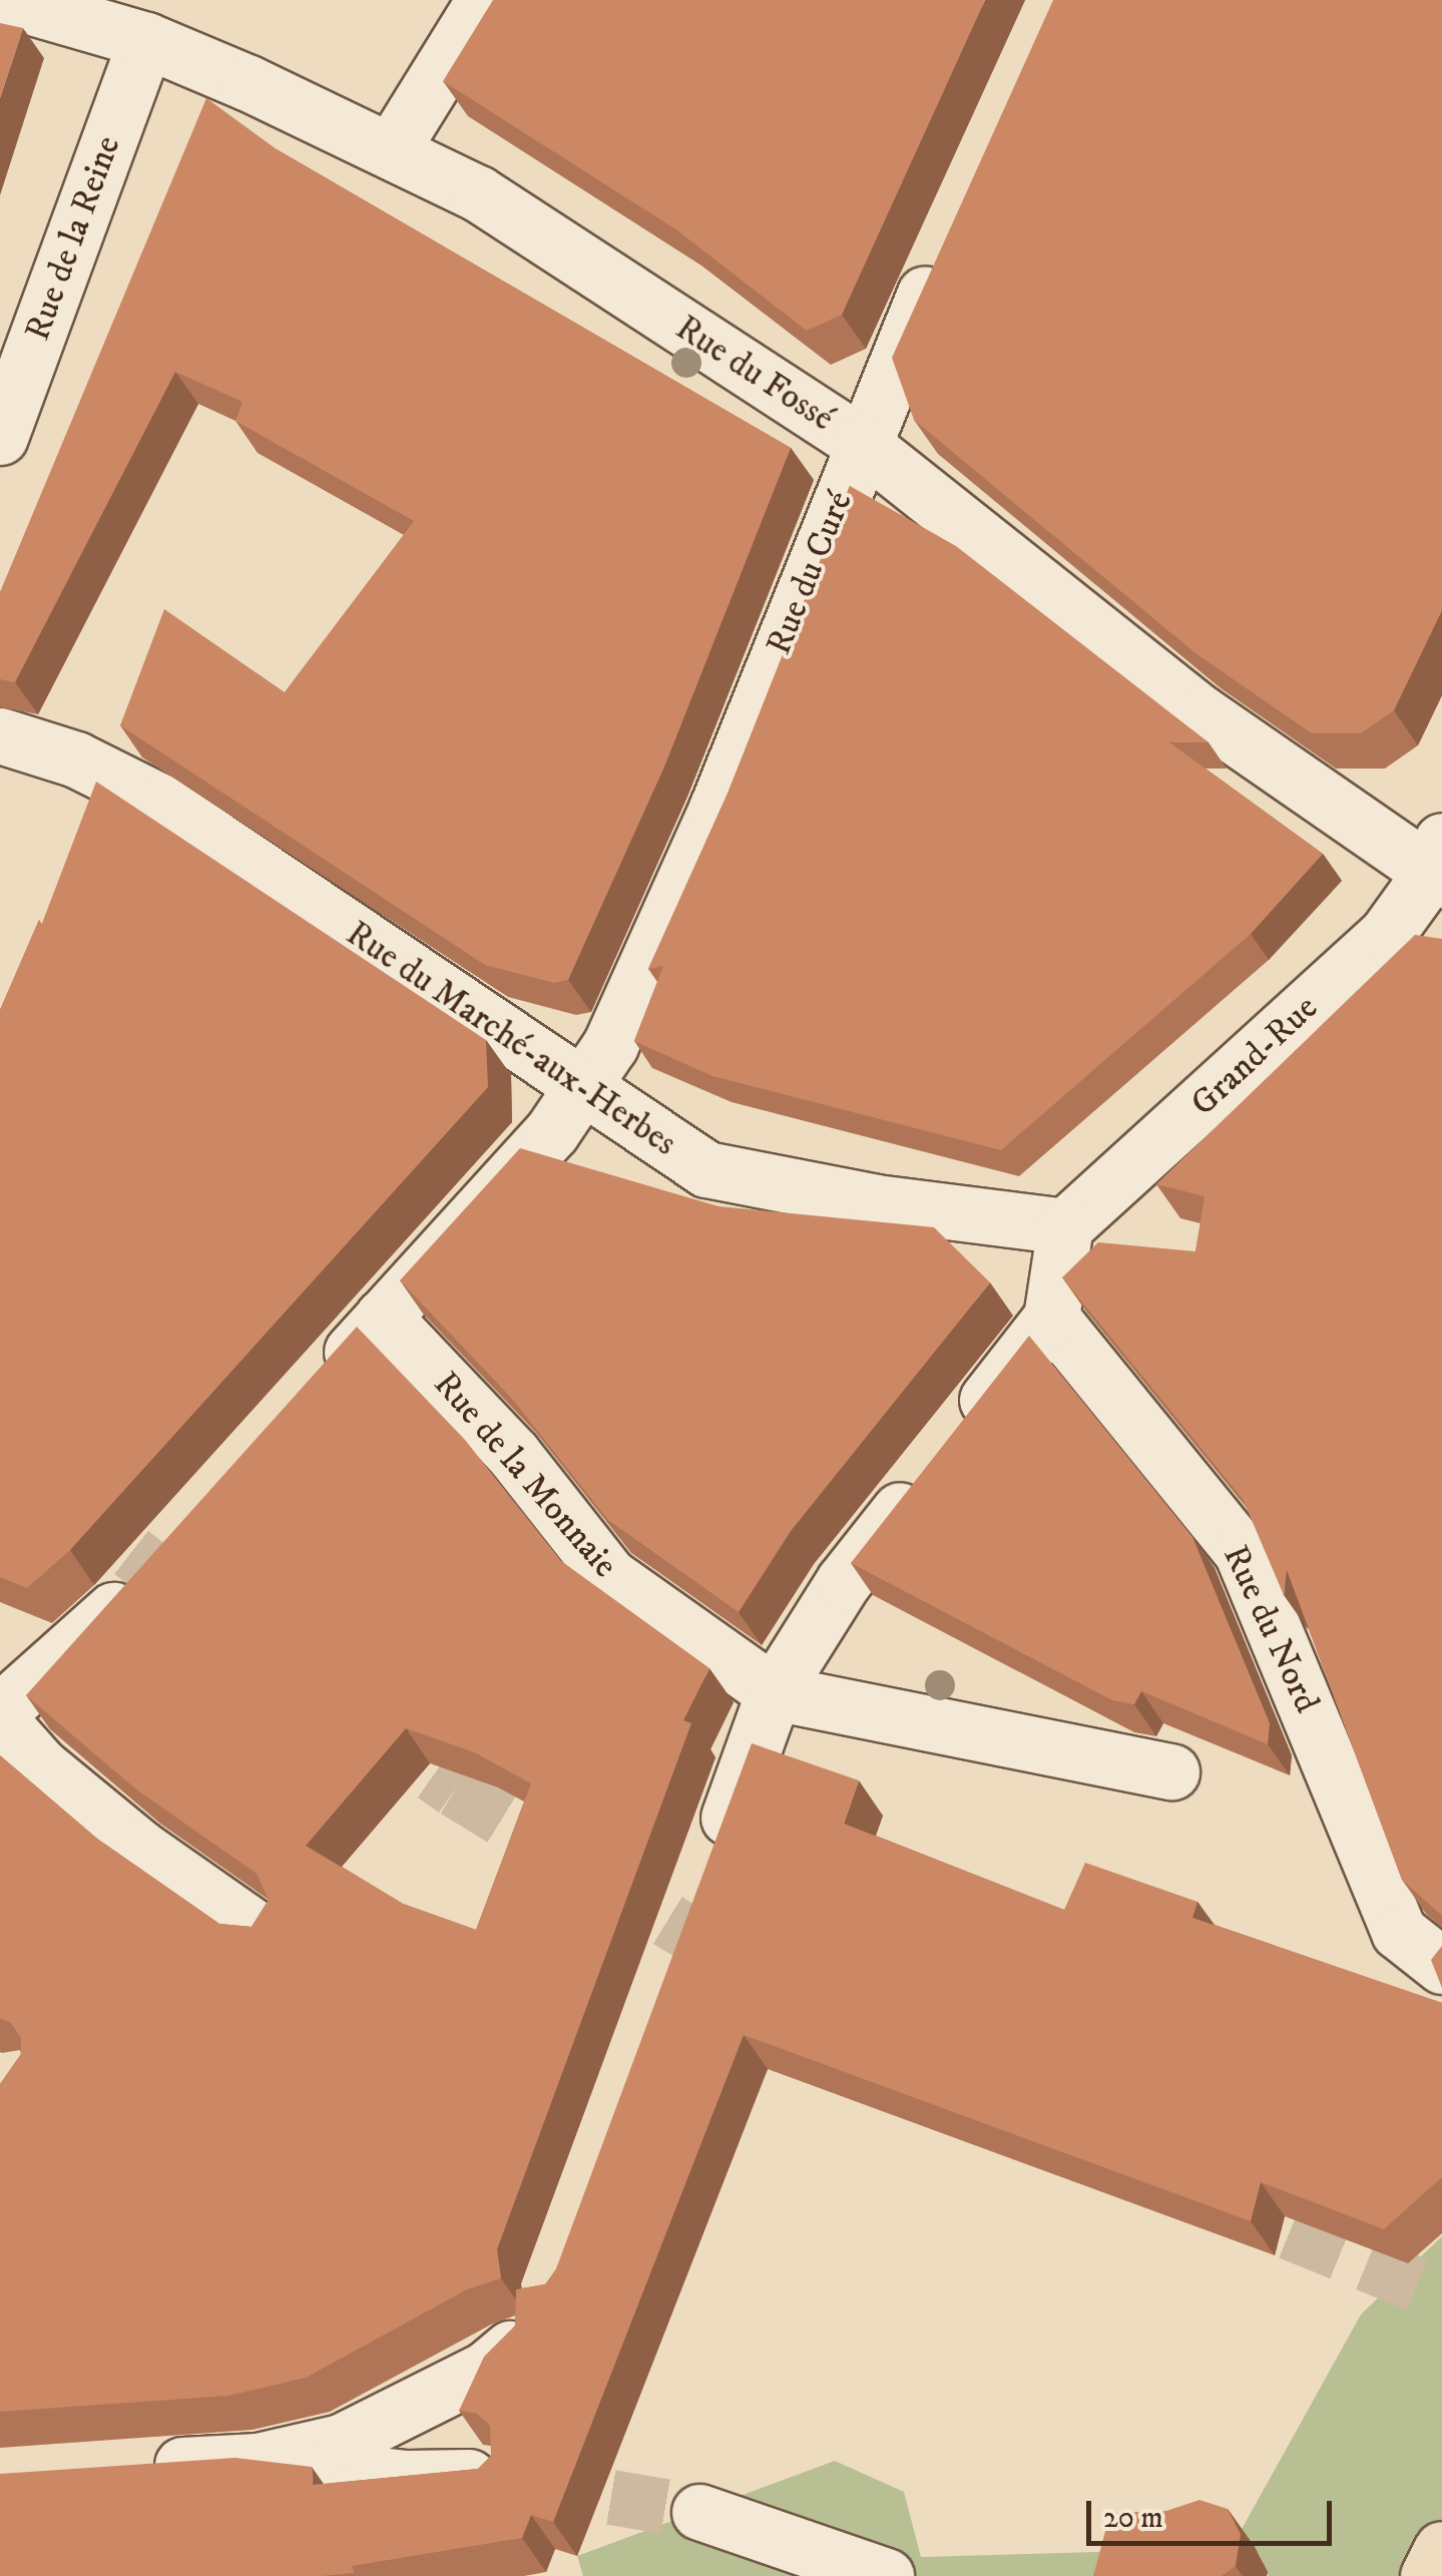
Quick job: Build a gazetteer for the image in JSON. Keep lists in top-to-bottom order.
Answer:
{
  "streets": {
    "street": [
      "Rue de la Reine",
      "Rue du Fossé",
      "Rue du Curé",
      "Rue du Marché-aux-Herbes",
      "Grand-Rue",
      "Rue de la Monnaie",
      "Rue du Nord"
    ]
  },
  "crossings": [
    ["Rue de la Reine", "Rue du Fossé"],
    ["Rue du Fossé", "Rue du Curé"],
    ["Rue du Fossé", "Grand-Rue"],
    ["Rue du Curé", "Rue du Marché-aux-Herbes"],
    ["Rue du Curé", "Rue de la Monnaie"],
    ["Rue du Marché-aux-Herbes", "Grand-Rue"]
  ],
  "scale_bar": "20 m"
}
